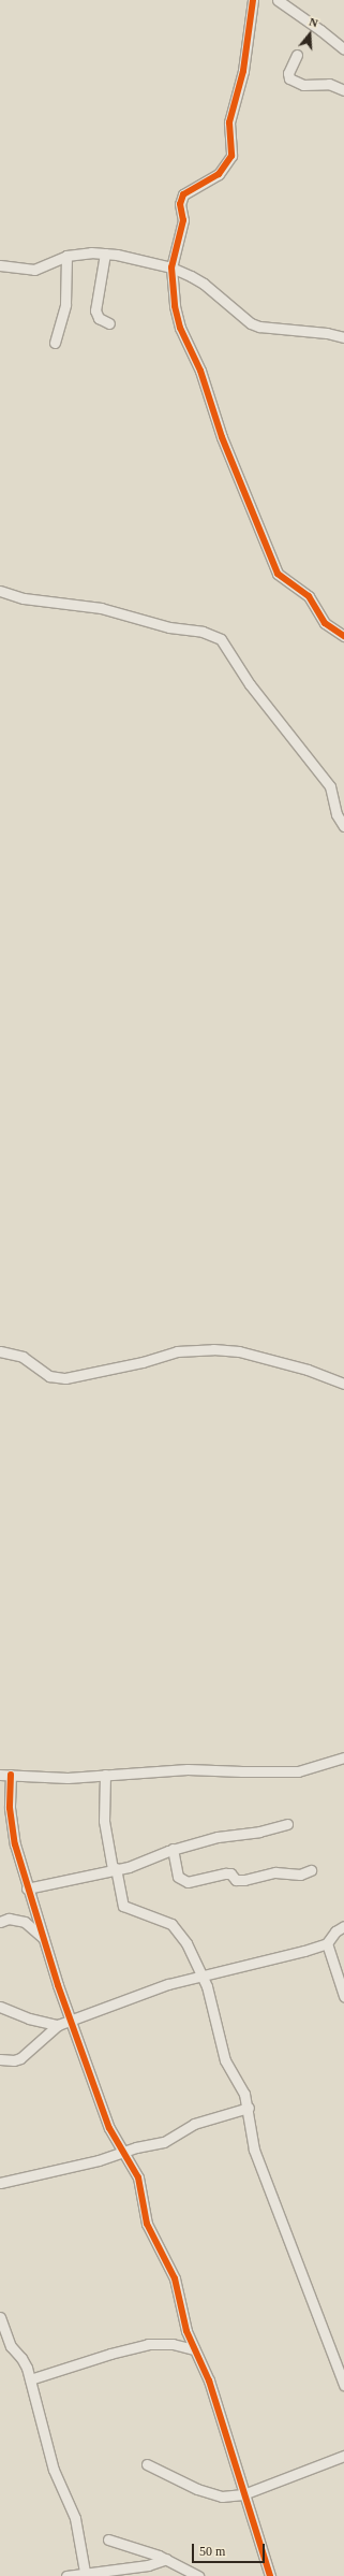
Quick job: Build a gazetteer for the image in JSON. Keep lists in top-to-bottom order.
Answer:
{
  "scale_bar": "50 m",
  "north": "top"
}
